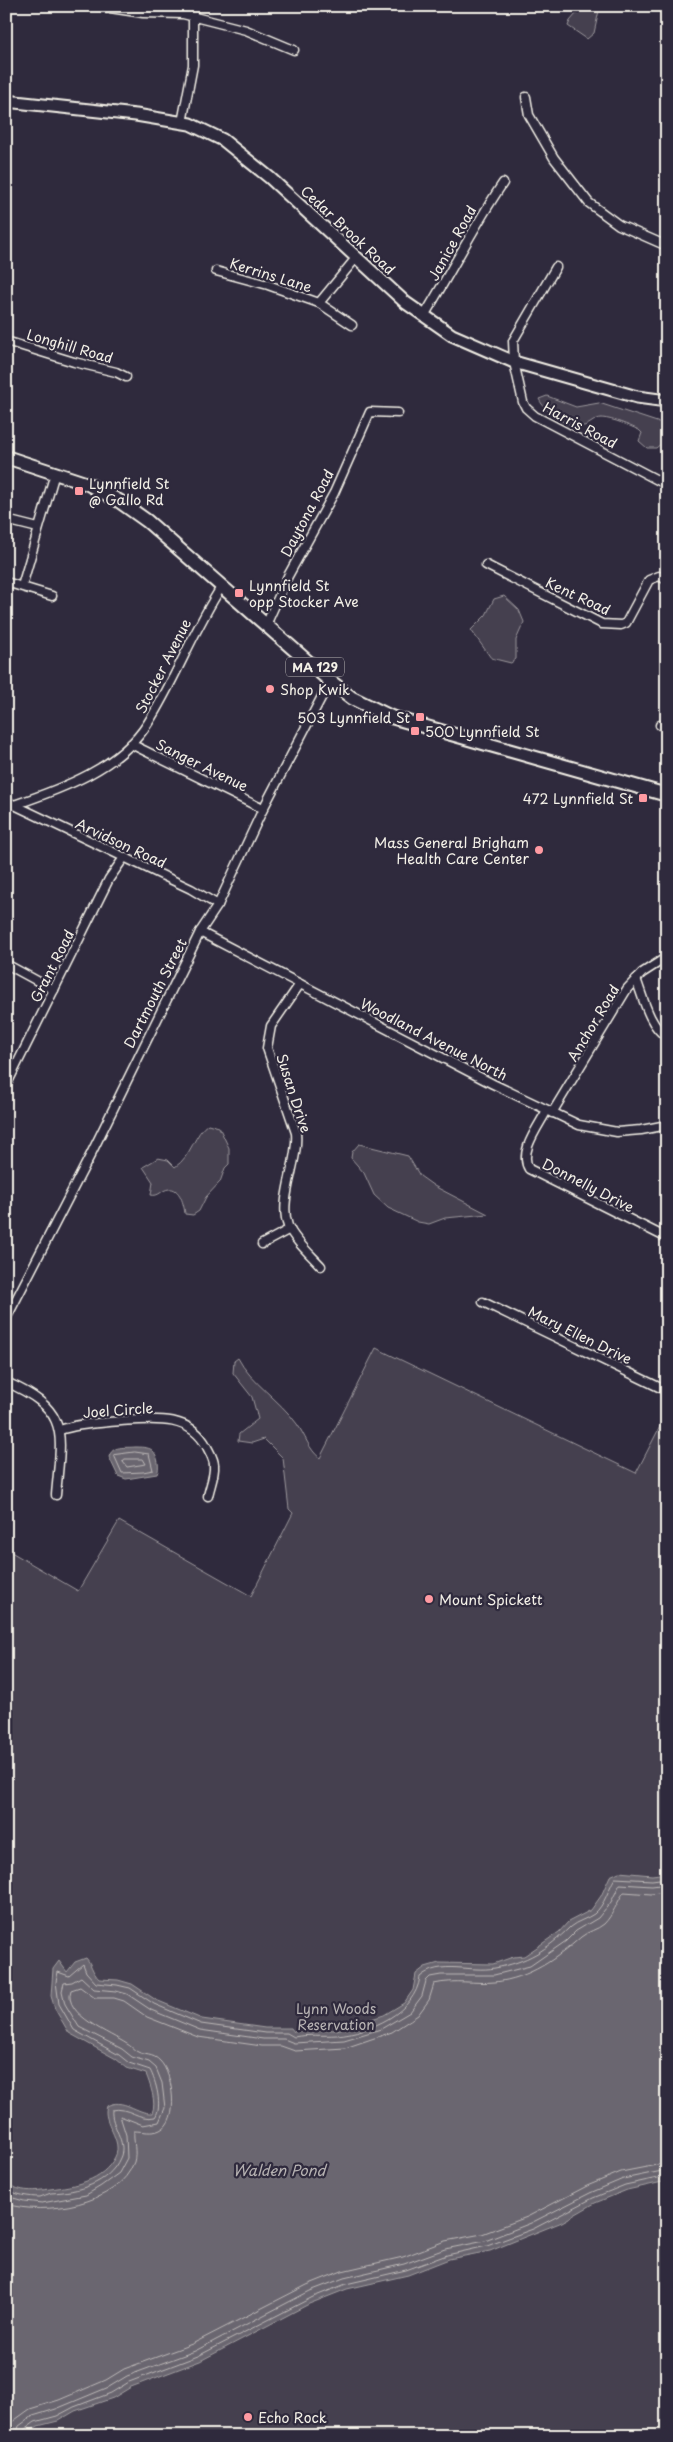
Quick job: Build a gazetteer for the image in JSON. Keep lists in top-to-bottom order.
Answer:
{
  "streets": {
    "main road": ["MA 129"],
    "street": [
      "Cedar Brook Road",
      "Janice Road",
      "Kerrins Lane",
      "Longhill Road",
      "Harris Road",
      "Daytona Road",
      "Kent Road",
      "Stocker Avenue",
      "Sanger Avenue",
      "Arvidson Road",
      "Grant Road",
      "Dartmouth Street",
      "Anchor Road",
      "Woodland Avenue North",
      "Susan Drive",
      "Donnelly Drive",
      "Mary Ellen Drive",
      "Joel Circle"
    ]
  },
  "crossings": [
    ["Cedar Brook Road", "Janice Road"],
    ["Cedar Brook Road", "Harris Road"],
    ["Daytona Road", "MA 129"],
    ["Stocker Avenue", "MA 129"],
    ["Stocker Avenue", "Sanger Avenue"],
    ["Stocker Avenue", "Arvidson Road"],
    ["MA 129", "Dartmouth Street"],
    ["Sanger Avenue", "Dartmouth Street"],
    ["Arvidson Road", "Grant Road"],
    ["Arvidson Road", "Dartmouth Street"],
    ["Dartmouth Street", "Woodland Avenue North"],
    ["Anchor Road", "Woodland Avenue North"],
    ["Anchor Road", "Donnelly Drive"],
    ["Woodland Avenue North", "Susan Drive"],
    ["Woodland Avenue North", "Donnelly Drive"]
  ],
  "water": ["Walden Pond"],
  "parks": ["Lynn Woods Reservation"],
  "places": {
    "transit": [
      "Lynnfield St @ Gallo Rd",
      "Lynnfield St opp Stocker Ave",
      "503 Lynnfield St",
      "500 Lynnfield St",
      "472 Lynnfield St"
    ],
    "other": [
      "Shop Kwik",
      "Mass General Brigham Health Care Center",
      "Mount Spickett",
      "Echo Rock"
    ]
  }
}
